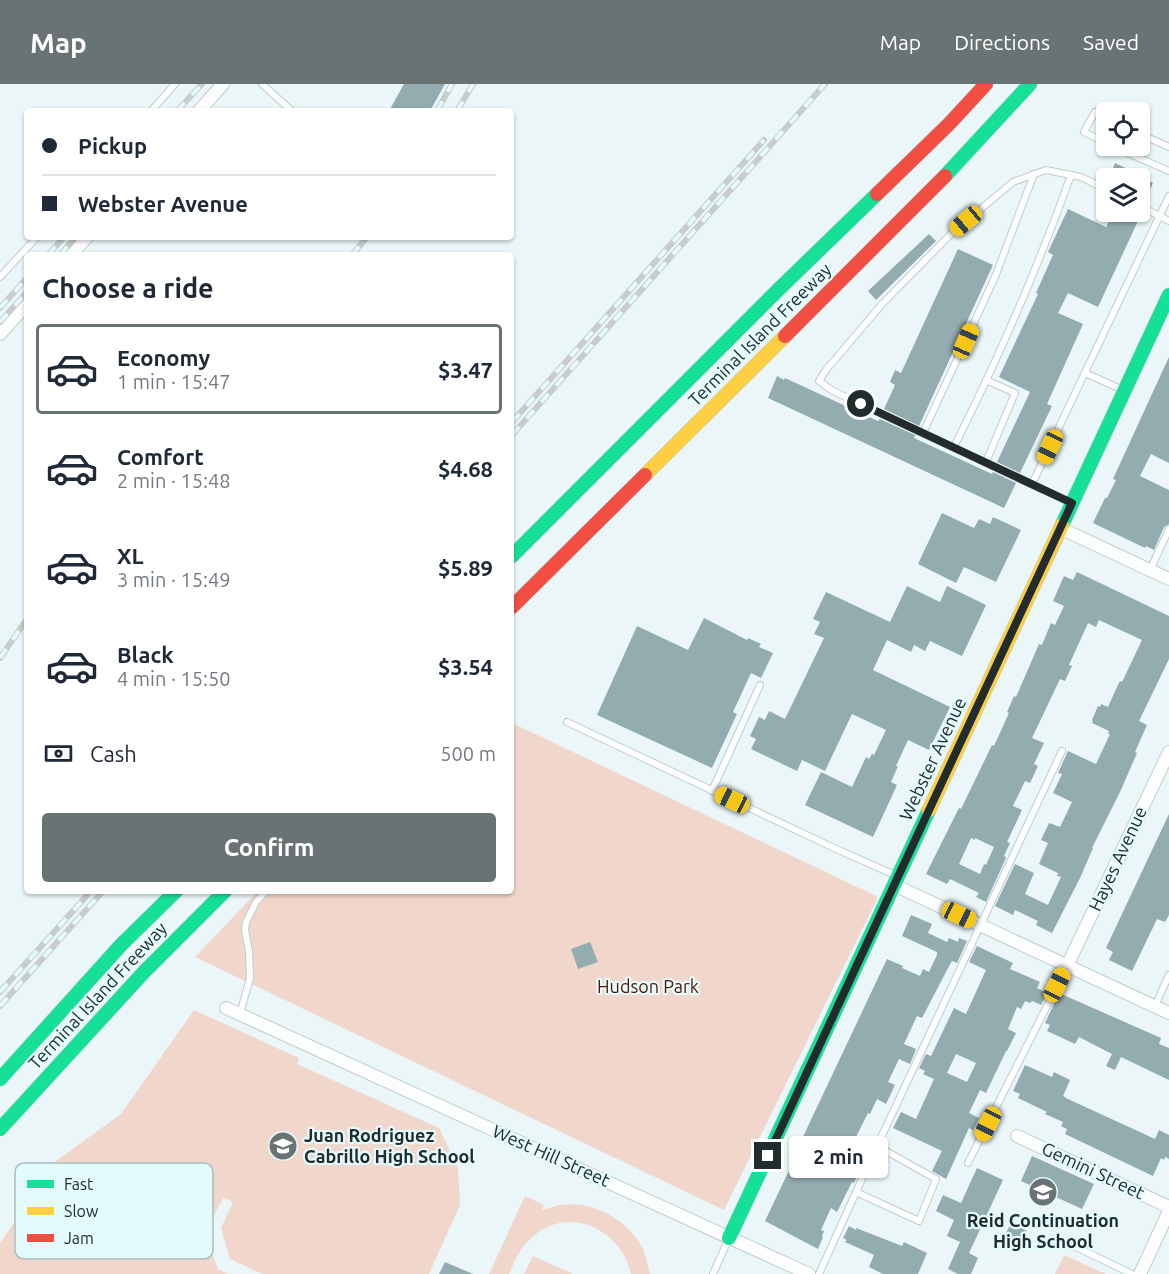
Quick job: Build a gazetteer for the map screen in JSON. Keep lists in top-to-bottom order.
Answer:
{
  "streets": {
    "main road": ["Terminal Island Freeway", "Webster Avenue"],
    "street": ["Hayes Avenue", "West Hill Street", "Gemini Street"]
  },
  "crossings": [
    ["Webster Avenue", "West Hill Street"]
  ],
  "parks": ["Hudson Park"],
  "places": {
    "school or university": ["Juan Rodriguez Cabrillo High School", "Reid Continuation High School"]
  },
  "legend": ["Fast", "Slow", "Jam"],
  "page": {
    "header": "Map",
    "nav": ["Map", "Directions", "Saved"],
    "banner": ["Pickup", "Webster Avenue"],
    "heading": "Choose a ride",
    "list": [
      {
        "name": "Economy",
        "note": "1 min · 15:47",
        "value": "$3.47"
      },
      {
        "name": "Comfort",
        "note": "2 min · 15:48",
        "value": "$4.68"
      },
      {
        "name": "XL",
        "note": "3 min · 15:49",
        "value": "$5.89"
      },
      {
        "name": "Black",
        "note": "4 min · 15:50",
        "value": "$3.54"
      }
    ],
    "pay": ["Cash", "500 m"],
    "buttons": "Confirm",
    "bubble": "2 min"
  }
}
